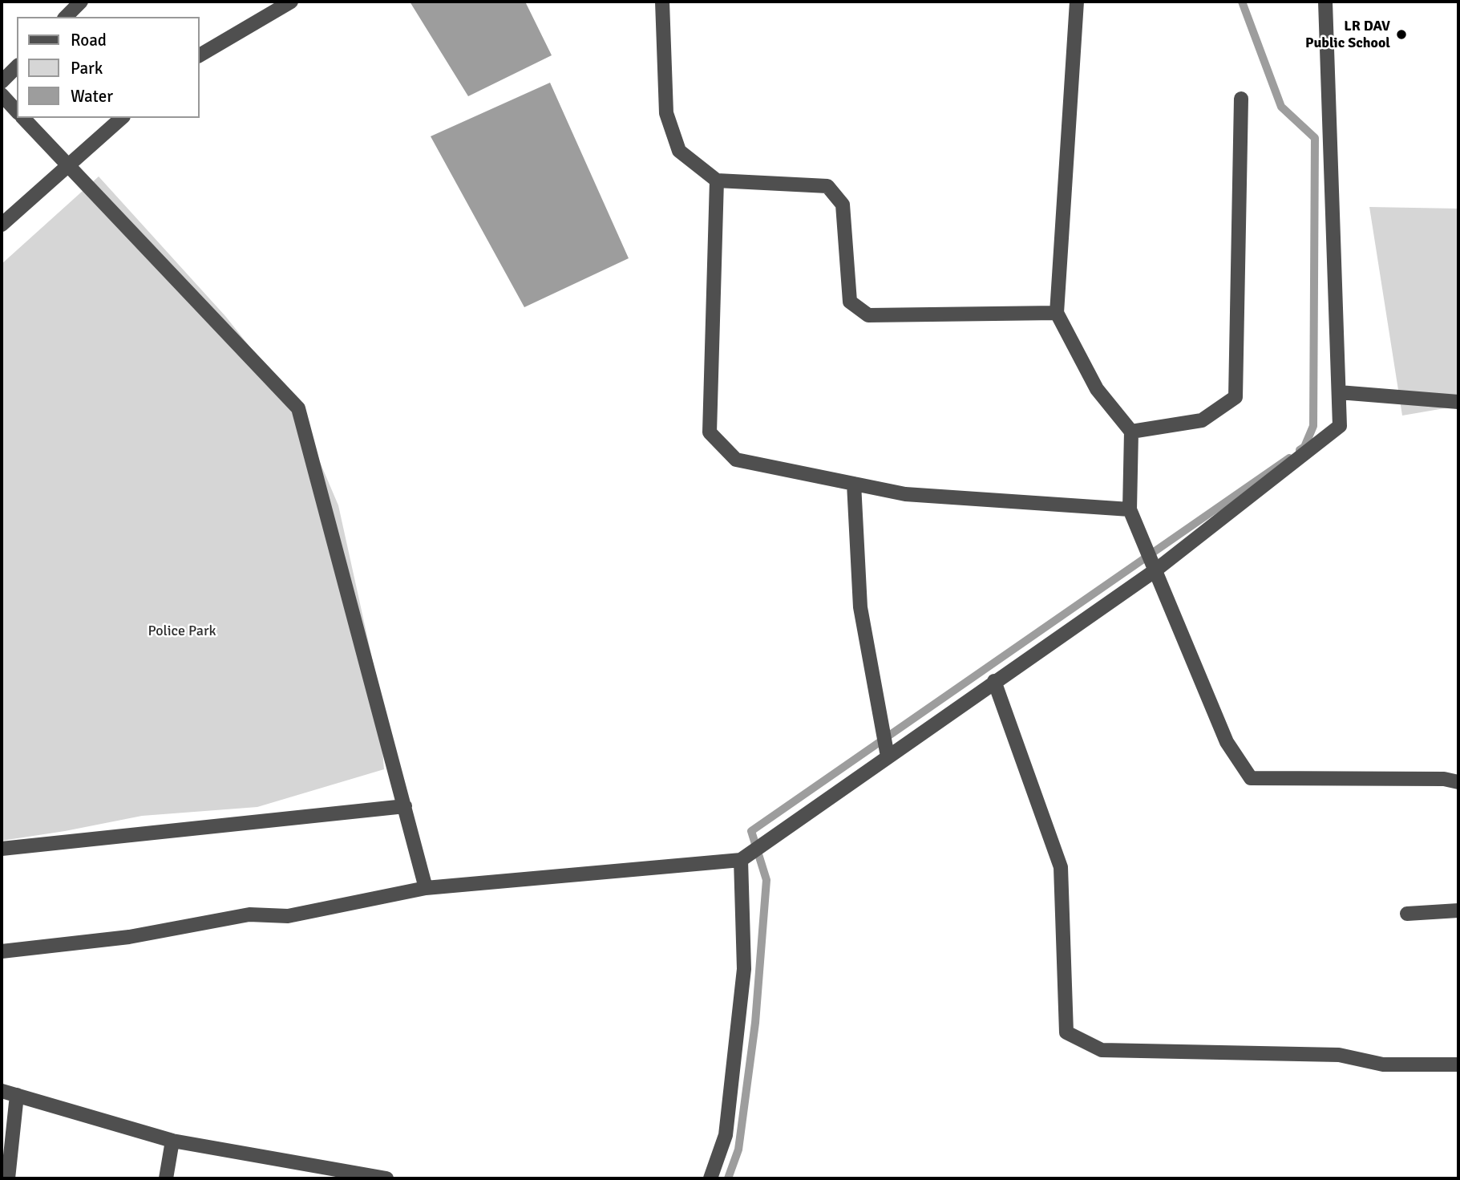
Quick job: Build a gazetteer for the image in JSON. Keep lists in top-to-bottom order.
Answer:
{
  "parks": ["Police Park"],
  "places": ["LR DAV Public School"],
  "legend": ["Road", "Park", "Water"]
}
